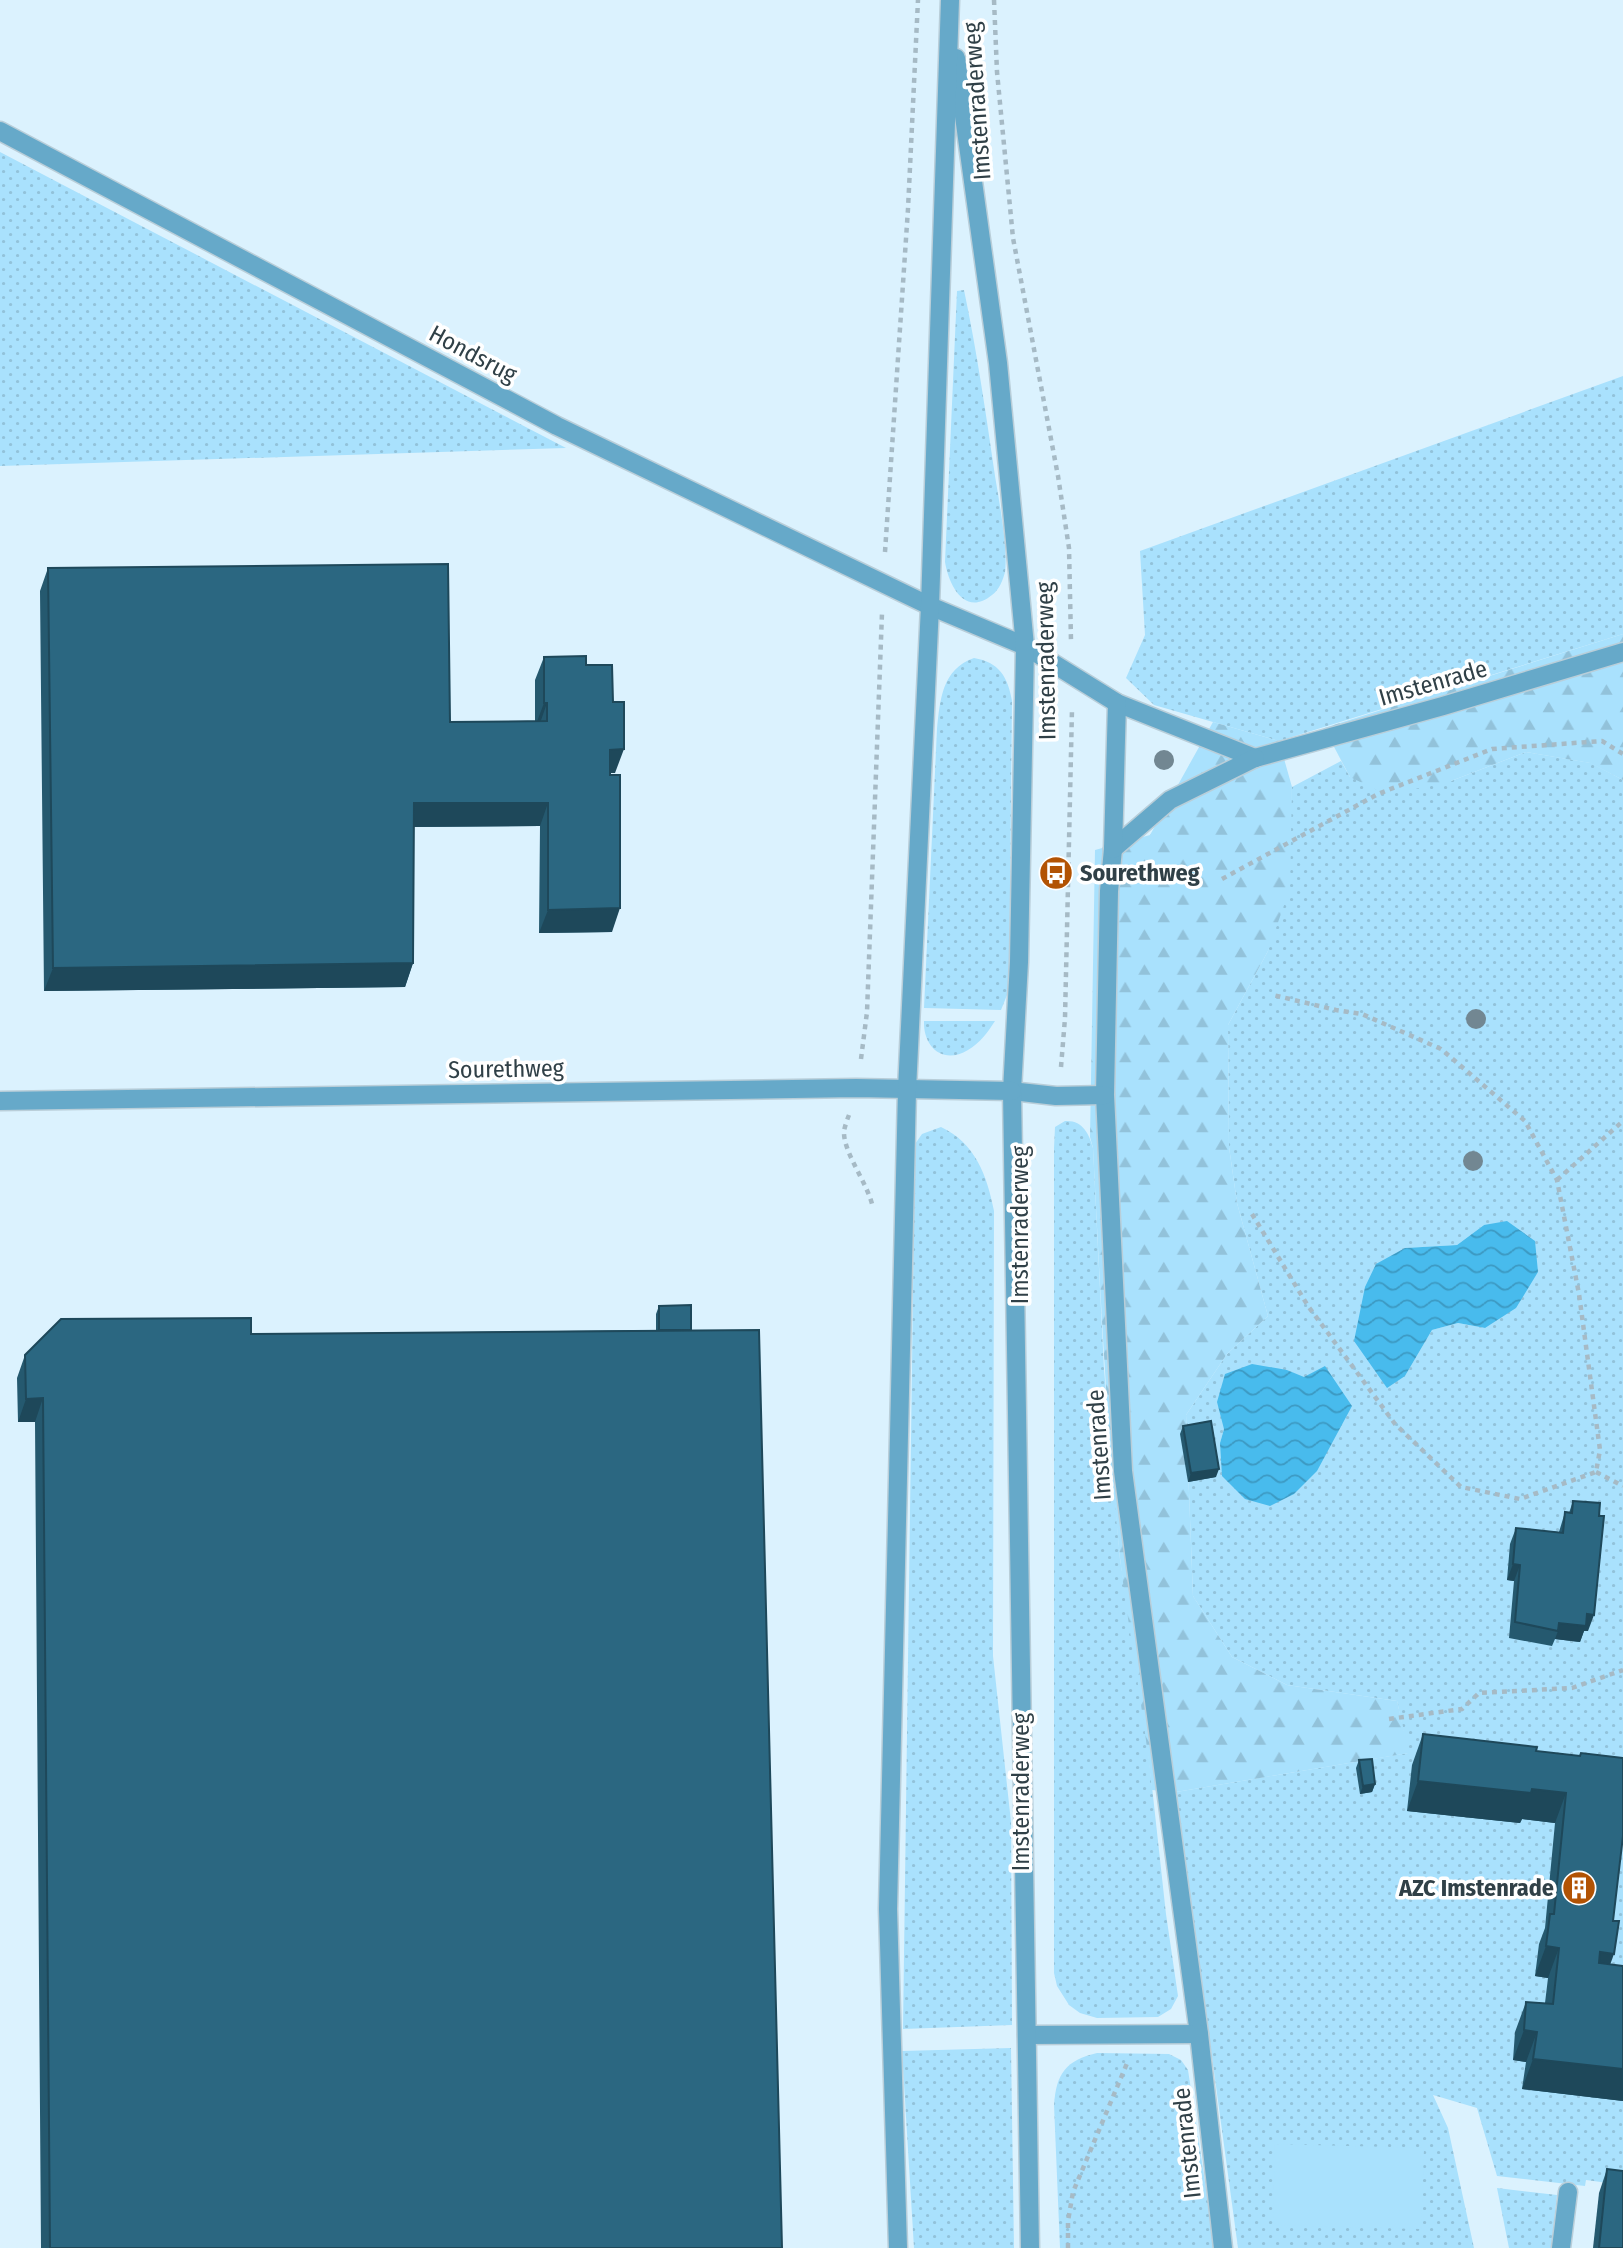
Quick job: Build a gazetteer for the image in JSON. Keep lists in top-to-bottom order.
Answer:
{
  "streets": {
    "street": [
      "Imstenraderweg",
      "Hondsrug",
      "Imstenrade",
      "Sourethweg"
    ]
  },
  "crossings": [
    ["Imstenraderweg", "Hondsrug"],
    ["Imstenraderweg", "Sourethweg"],
    ["Imstenrade", "Sourethweg"]
  ],
  "places": {
    "bus stop": ["Sourethweg"],
    "building": ["AZC Imstenrade"]
  }
}
